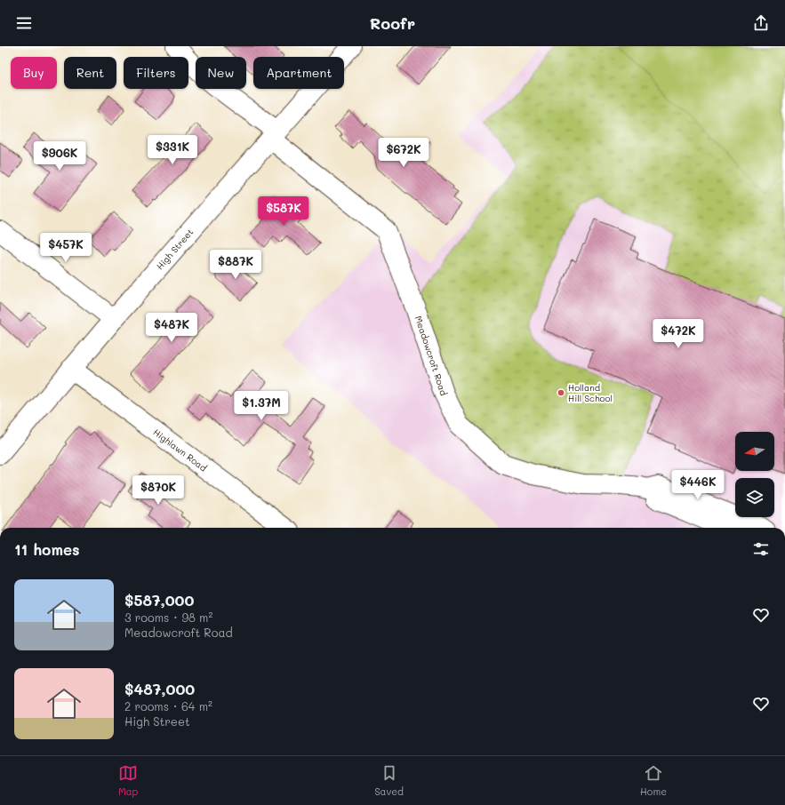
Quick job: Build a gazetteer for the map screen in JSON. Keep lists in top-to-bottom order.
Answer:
{
  "streets": {
    "street": ["High Street", "Meadowcroft Road", "Highlawn Road"]
  },
  "crossings": [
    ["High Street", "Meadowcroft Road"],
    ["High Street", "Highlawn Road"]
  ],
  "places": ["Holland Hill School"],
  "north": "left",
  "page": {
    "header": "Roofr",
    "chip": [
      "Buy",
      "Rent",
      "Filters",
      "New",
      "Apartment"
    ],
    "price": [
      "$331K",
      "$672K",
      "$906K",
      "$587K",
      "$457K",
      "$887K",
      "$487K",
      "$472K",
      "$1.37M",
      "$446K",
      "$870K"
    ],
    "heading": "11 homes",
    "list": [
      {
        "name": "$587,000",
        "note": "3 rooms · 98 m² · Meadowcroft Road"
      },
      {
        "name": "$487,000",
        "note": "2 rooms · 64 m² · High Street"
      }
    ],
    "tabs": ["Map", "Saved", "Home"]
  }
}
